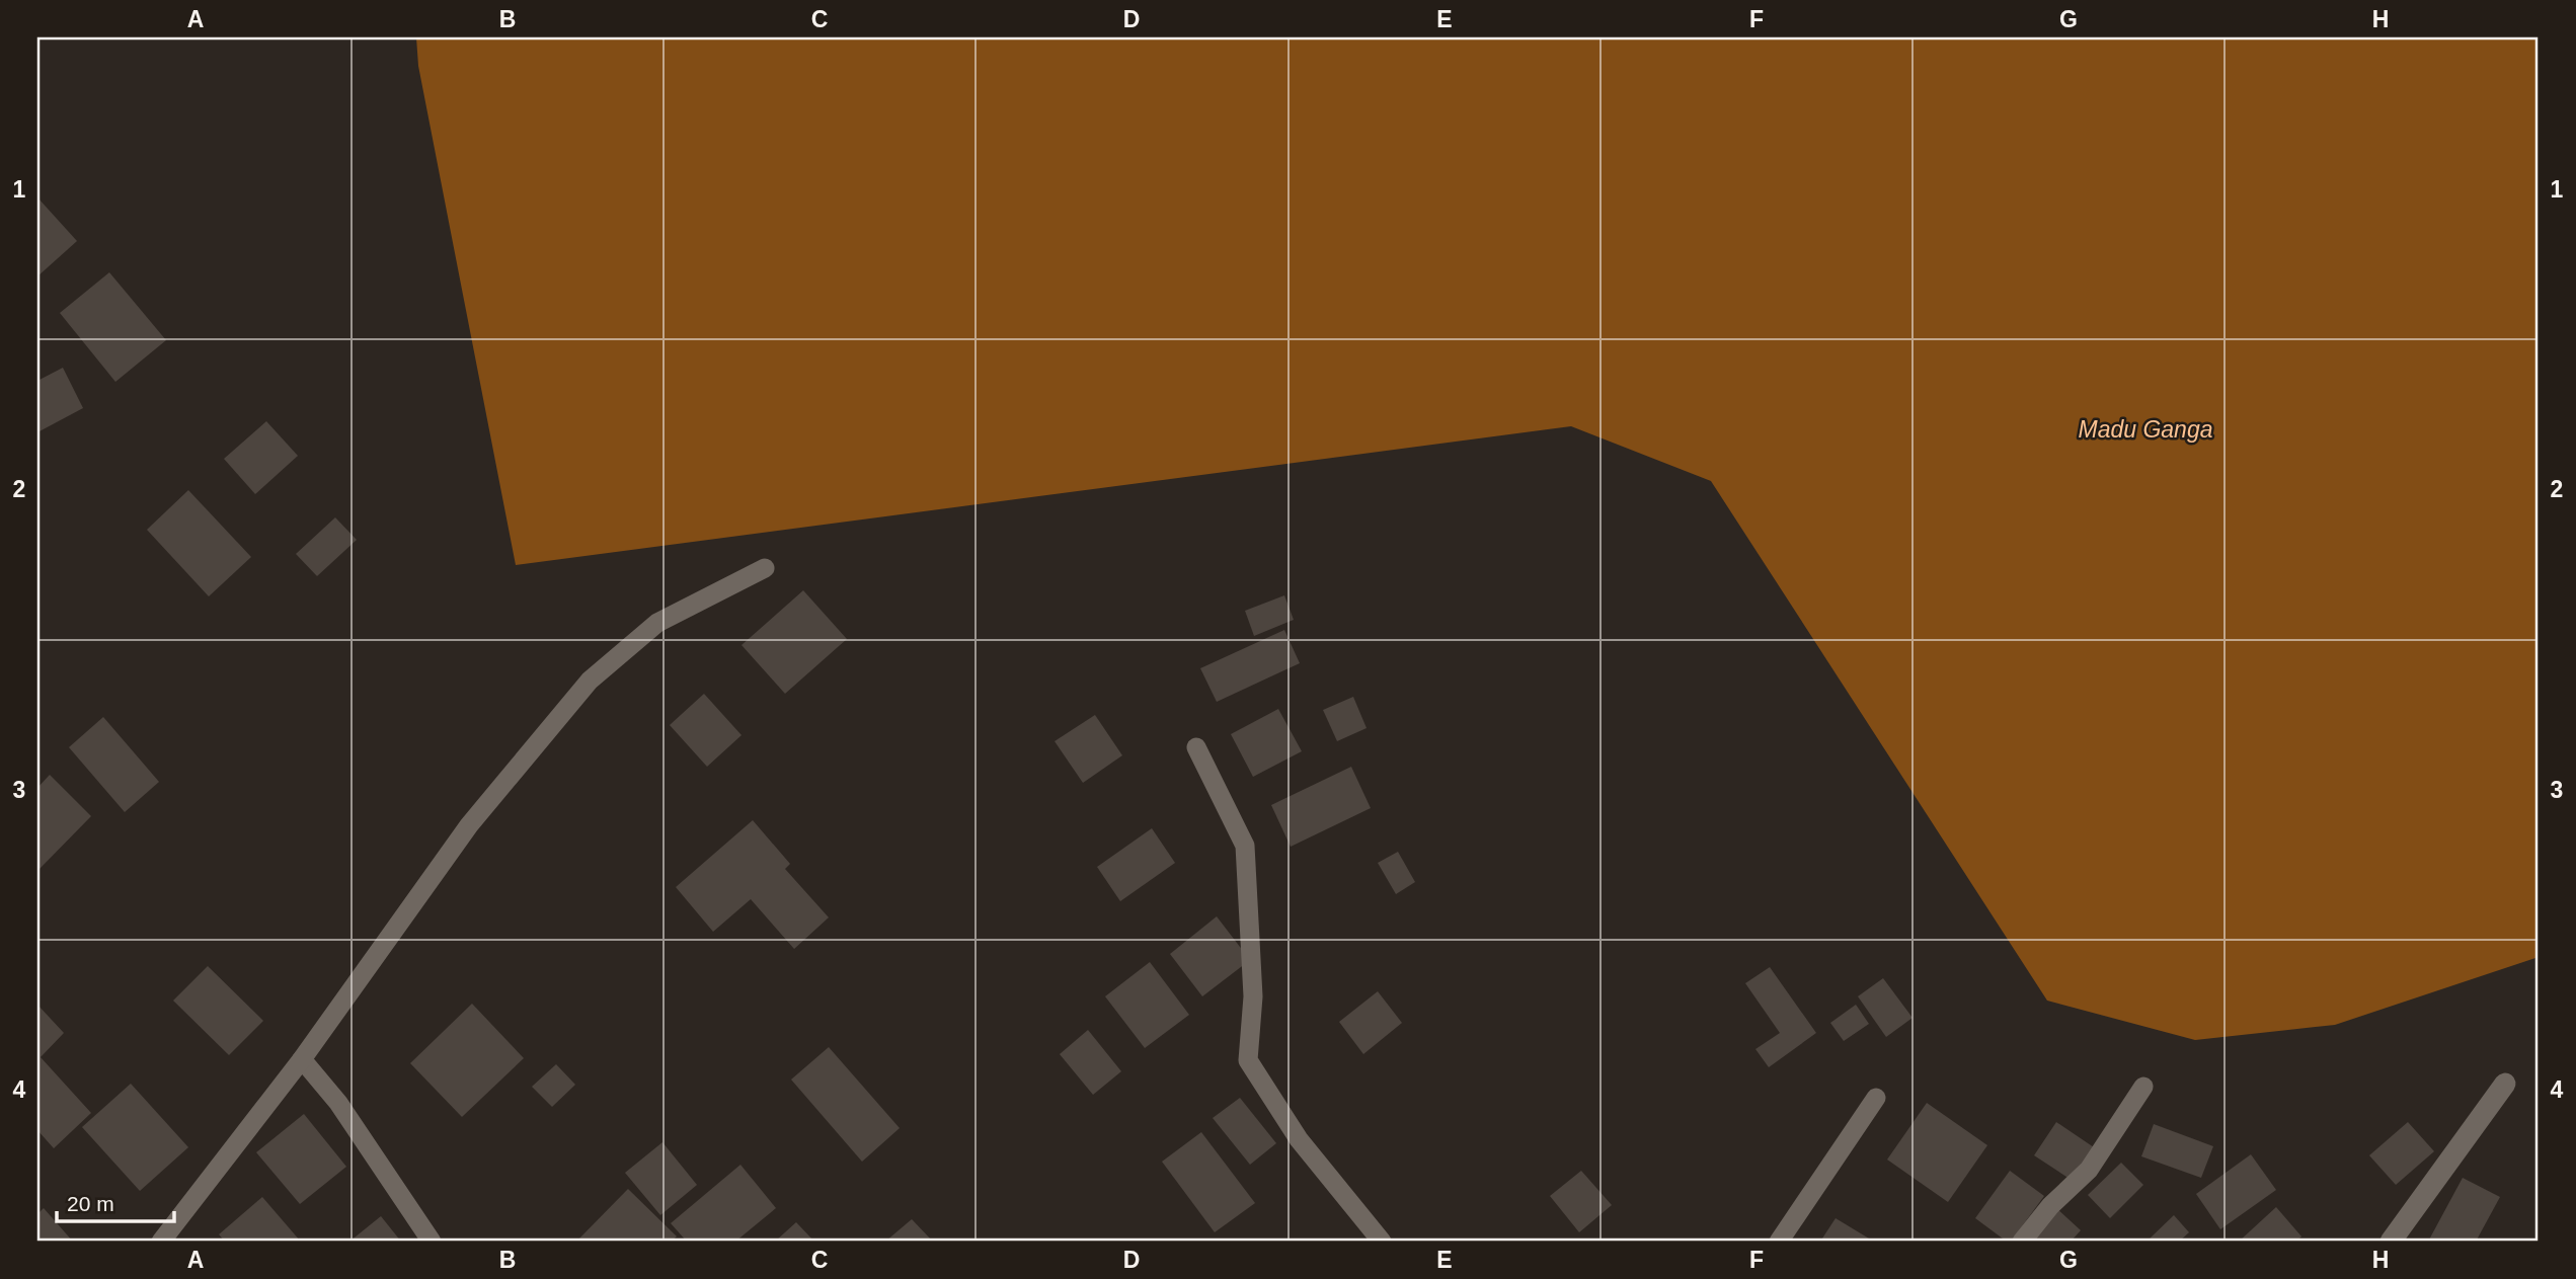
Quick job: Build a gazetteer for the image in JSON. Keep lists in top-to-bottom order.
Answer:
{
  "water": ["Madu Ganga"],
  "scale_bar": "20 m",
  "grid": {
    "columns": [
      "A",
      "B",
      "C",
      "D",
      "E",
      "F",
      "G",
      "H"
    ],
    "rows": [
      "1",
      "2",
      "3",
      "4"
    ]
  }
}
